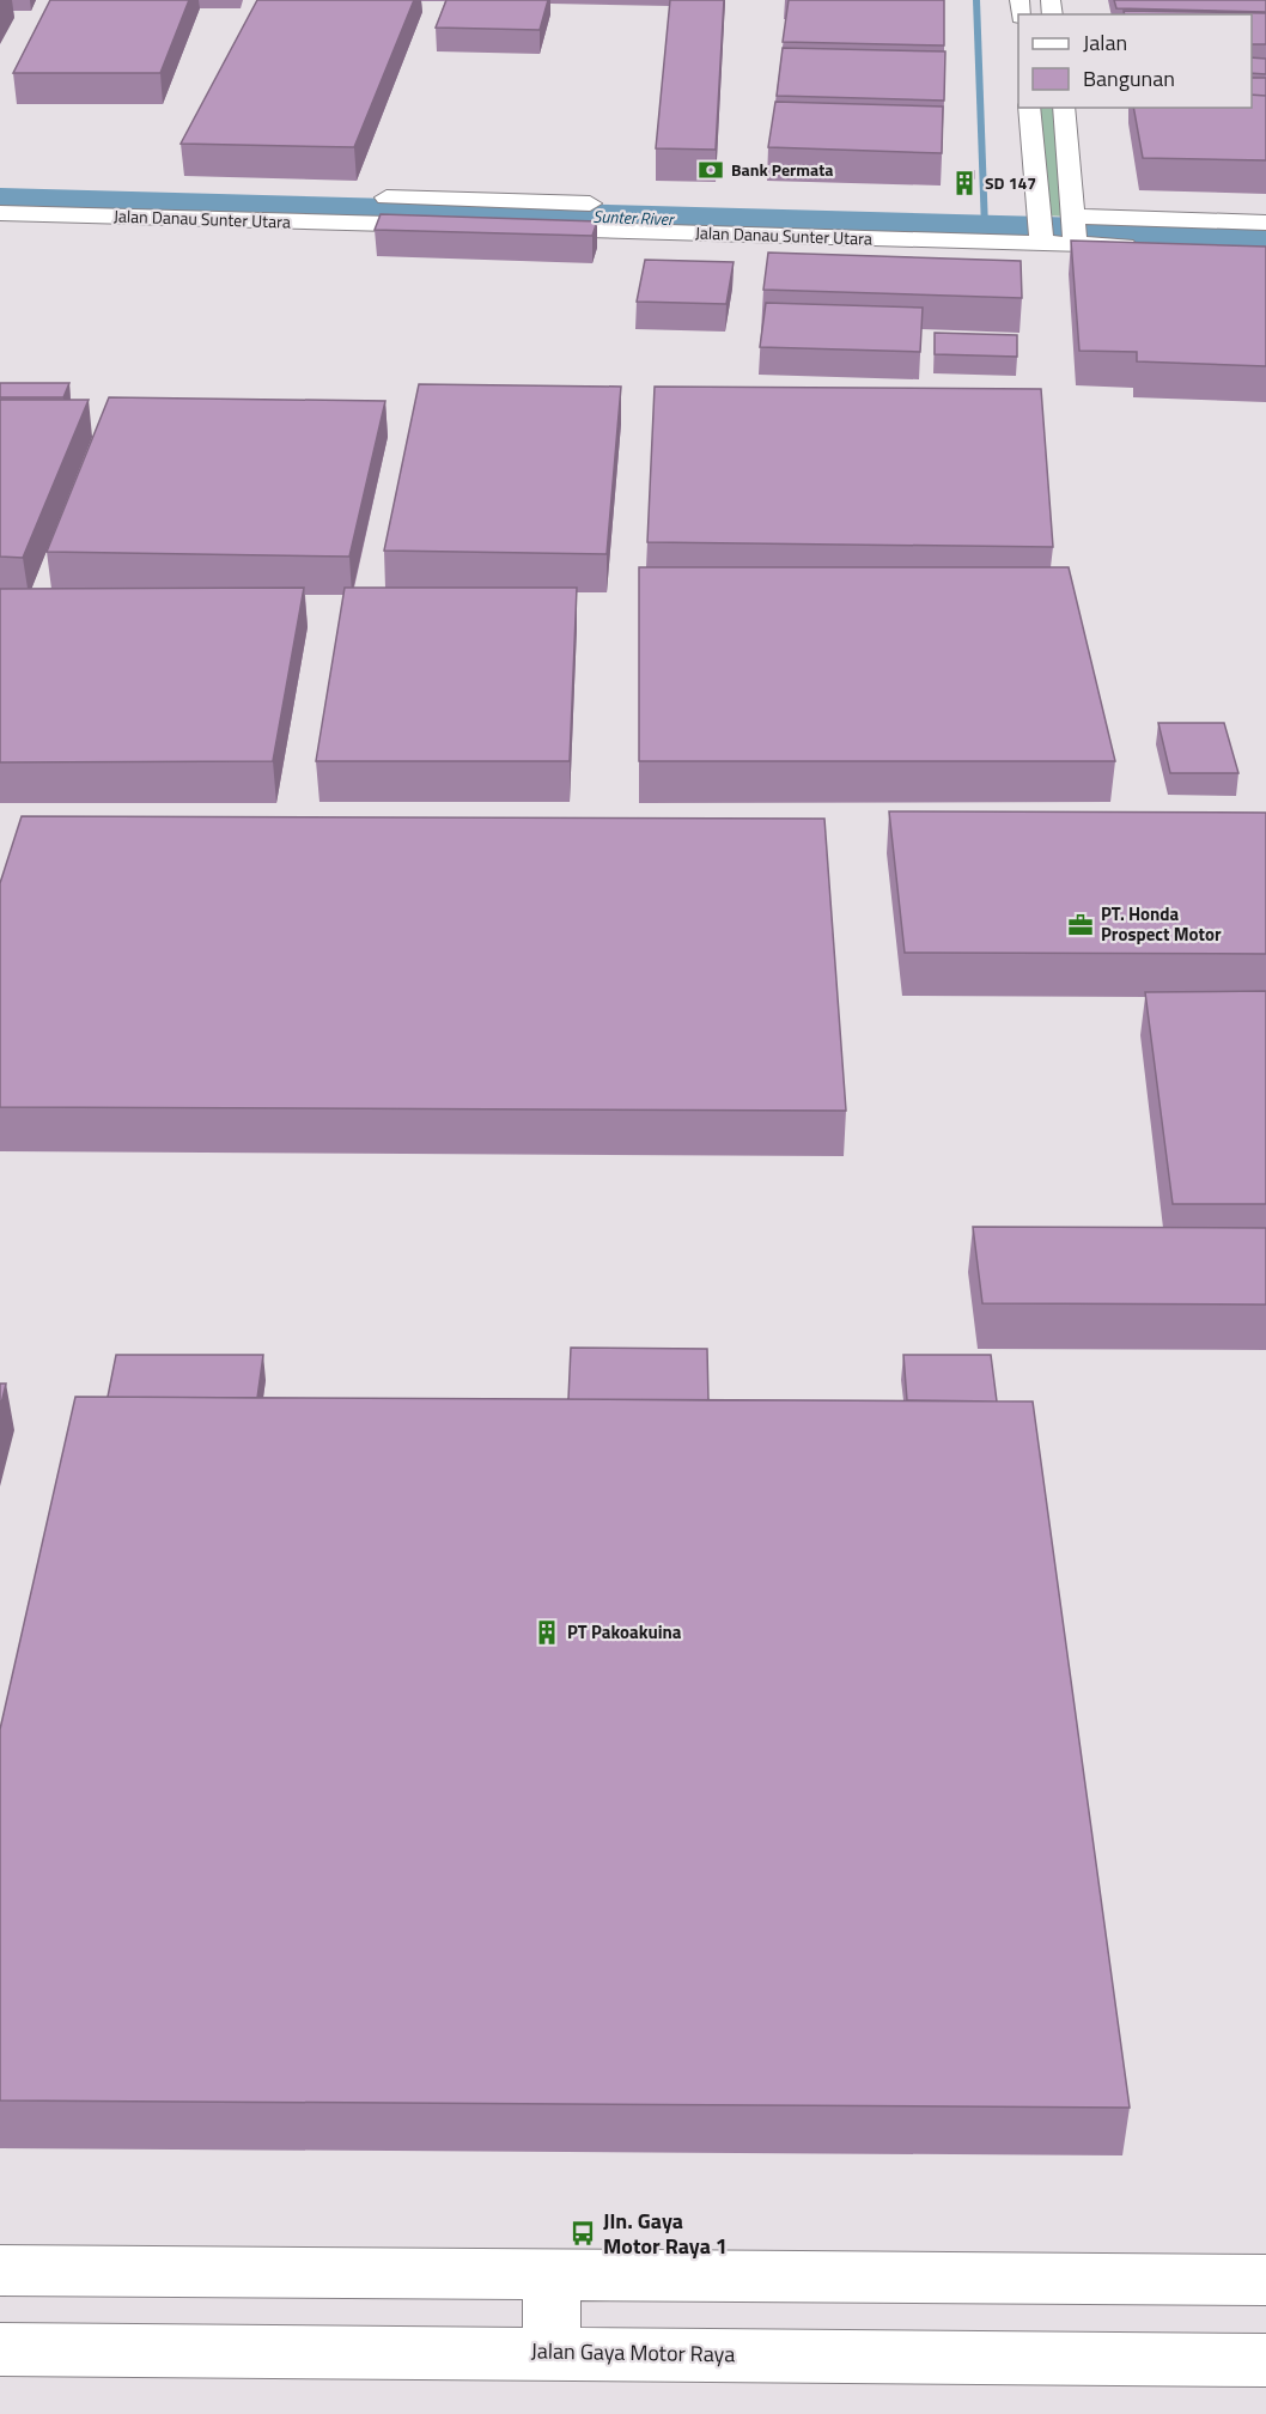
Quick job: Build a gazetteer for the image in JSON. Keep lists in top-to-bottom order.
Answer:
{
  "streets": {
    "main road": ["Jalan Danau Sunter Utara", "Jalan Gaya Motor Raya"]
  },
  "water": ["Sunter River"],
  "places": {
    "bank": ["Bank Permata"],
    "building": ["SD 147", "PT Pakoakuina"],
    "office": ["PT. Honda Prospect Motor"],
    "bus stop": ["Jln. Gaya Motor Raya 1"]
  },
  "legend": ["Jalan", "Bangunan"]
}
